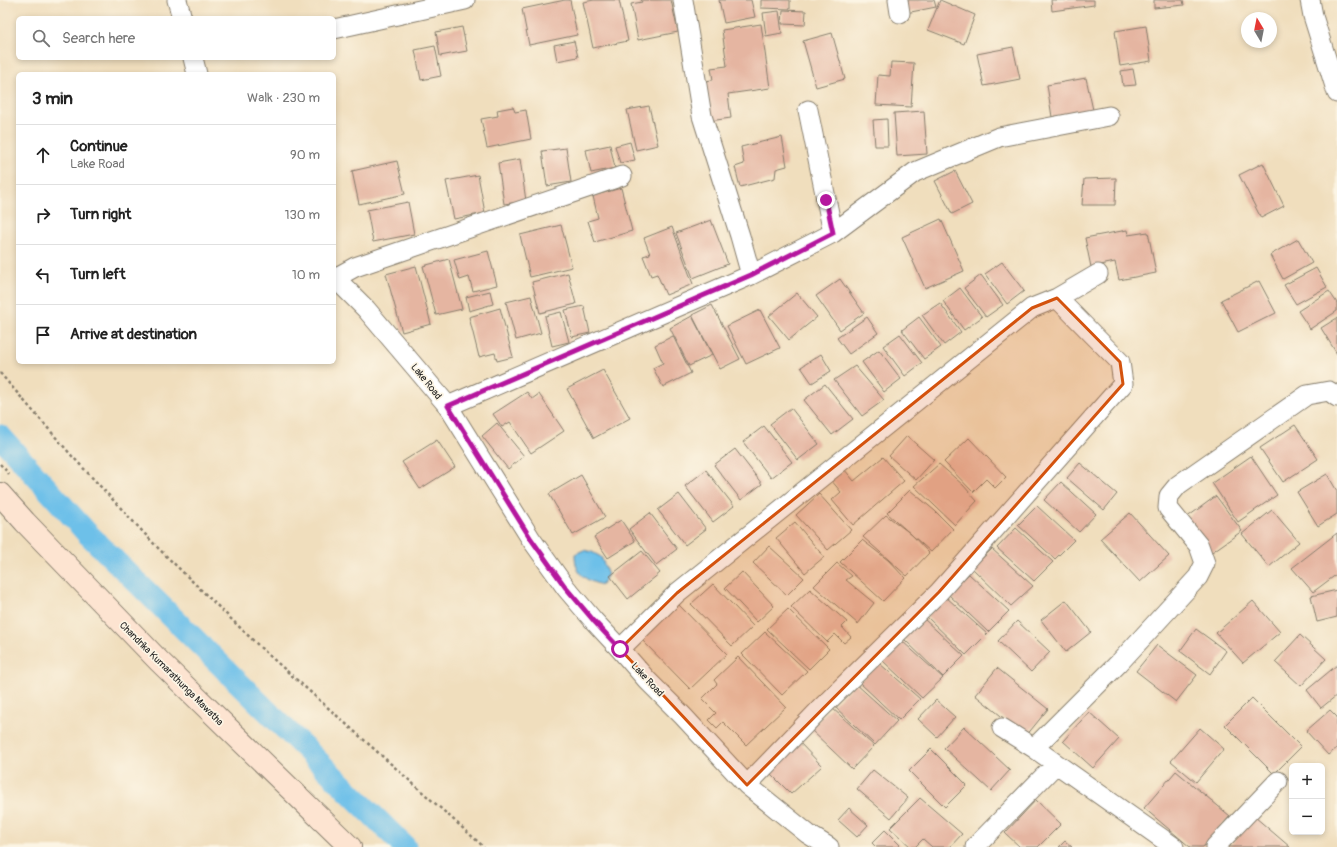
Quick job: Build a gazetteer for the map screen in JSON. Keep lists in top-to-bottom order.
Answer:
{
  "streets": {
    "main road": ["Chandrika Kumarathunga Mawatha"],
    "street": ["Lake Road"]
  },
  "north": "top",
  "page": {
    "search": "Search here",
    "heading": ["3 min", "Walk · 230 m"],
    "list": [
      ["Continue", "Lake Road", "90 m"],
      ["Turn right", "130 m"],
      ["Turn left", "10 m"],
      "Arrive at destination"
    ],
    "map_buttons": ["+", "−"]
  }
}
